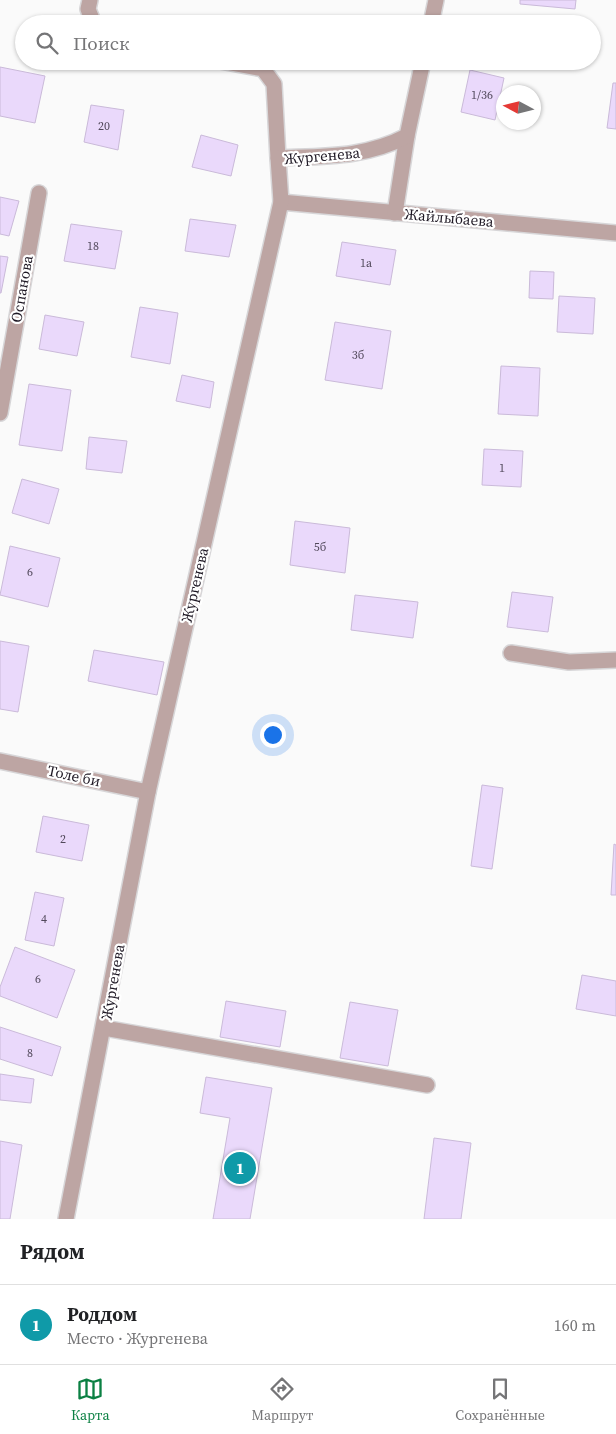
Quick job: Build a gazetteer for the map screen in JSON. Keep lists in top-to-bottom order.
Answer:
{
  "streets": {
    "street": [
      "Жургенева",
      "Жайлыбаева",
      "Оспанова",
      "Толе би"
    ]
  },
  "crossings": [
    ["Жургенева", "Жайлыбаева"],
    ["Жургенева", "Толе би"]
  ],
  "house_numbers": [
    "1/36",
    "20",
    "18",
    "1а",
    "3б",
    "1",
    "5б",
    "6",
    "2",
    "4",
    "6",
    "8"
  ],
  "north": "left",
  "page": {
    "search": "Поиск",
    "pins": "1",
    "heading": "Рядом",
    "list": [
      {
        "mark": "1",
        "name": "Роддом",
        "note": "Место · Жургенева",
        "value": "160 m"
      }
    ],
    "nav": ["Карта", "Маршрут", "Сохранённые"]
  }
}
